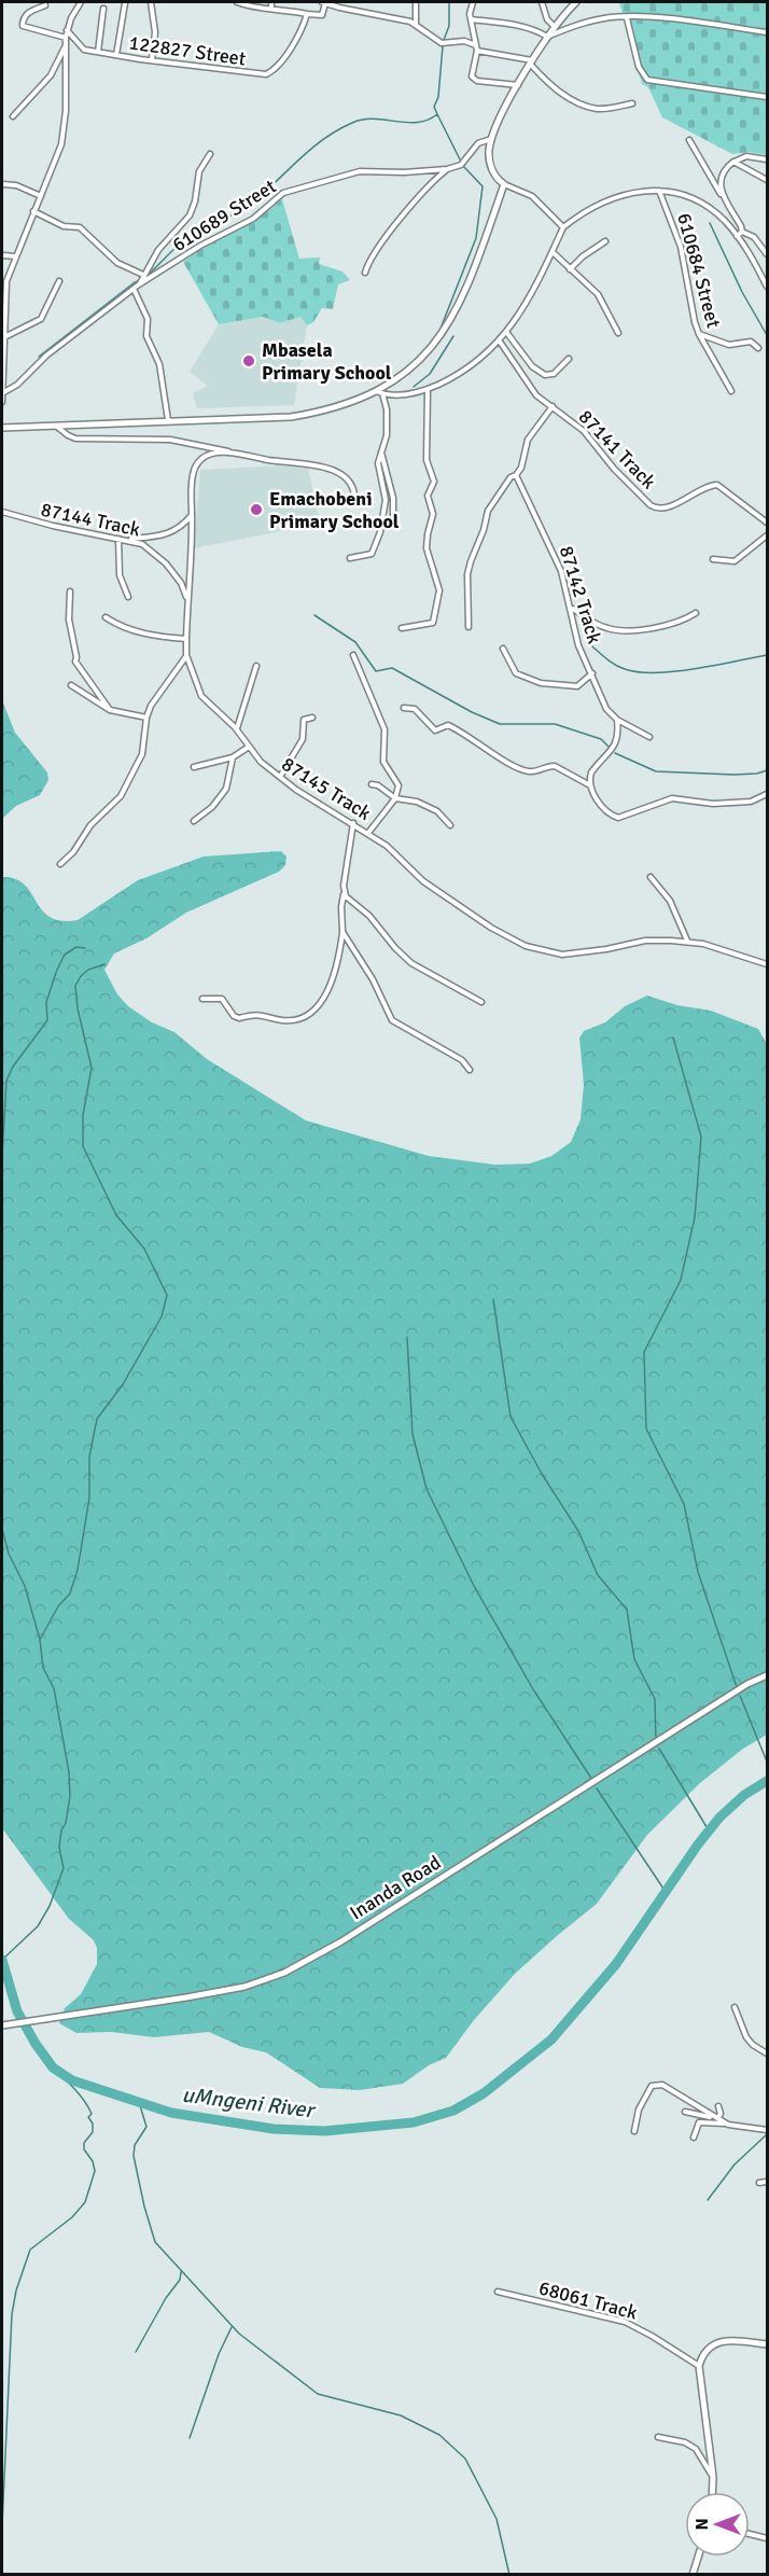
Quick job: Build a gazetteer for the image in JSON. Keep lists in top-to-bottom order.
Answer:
{
  "streets": {
    "street": [
      "122827 Street",
      "610689 Street",
      "610684 Street",
      "87141 Track",
      "87144 Track",
      "87142 Track",
      "87145 Track",
      "Inanda Road",
      "68061 Track"
    ]
  },
  "crossings": [
    ["87144 Track", "87145 Track"]
  ],
  "water": ["uMngeni River"],
  "places": ["Mbasela Primary School", "Emachobeni Primary School"],
  "north": "left"
}
